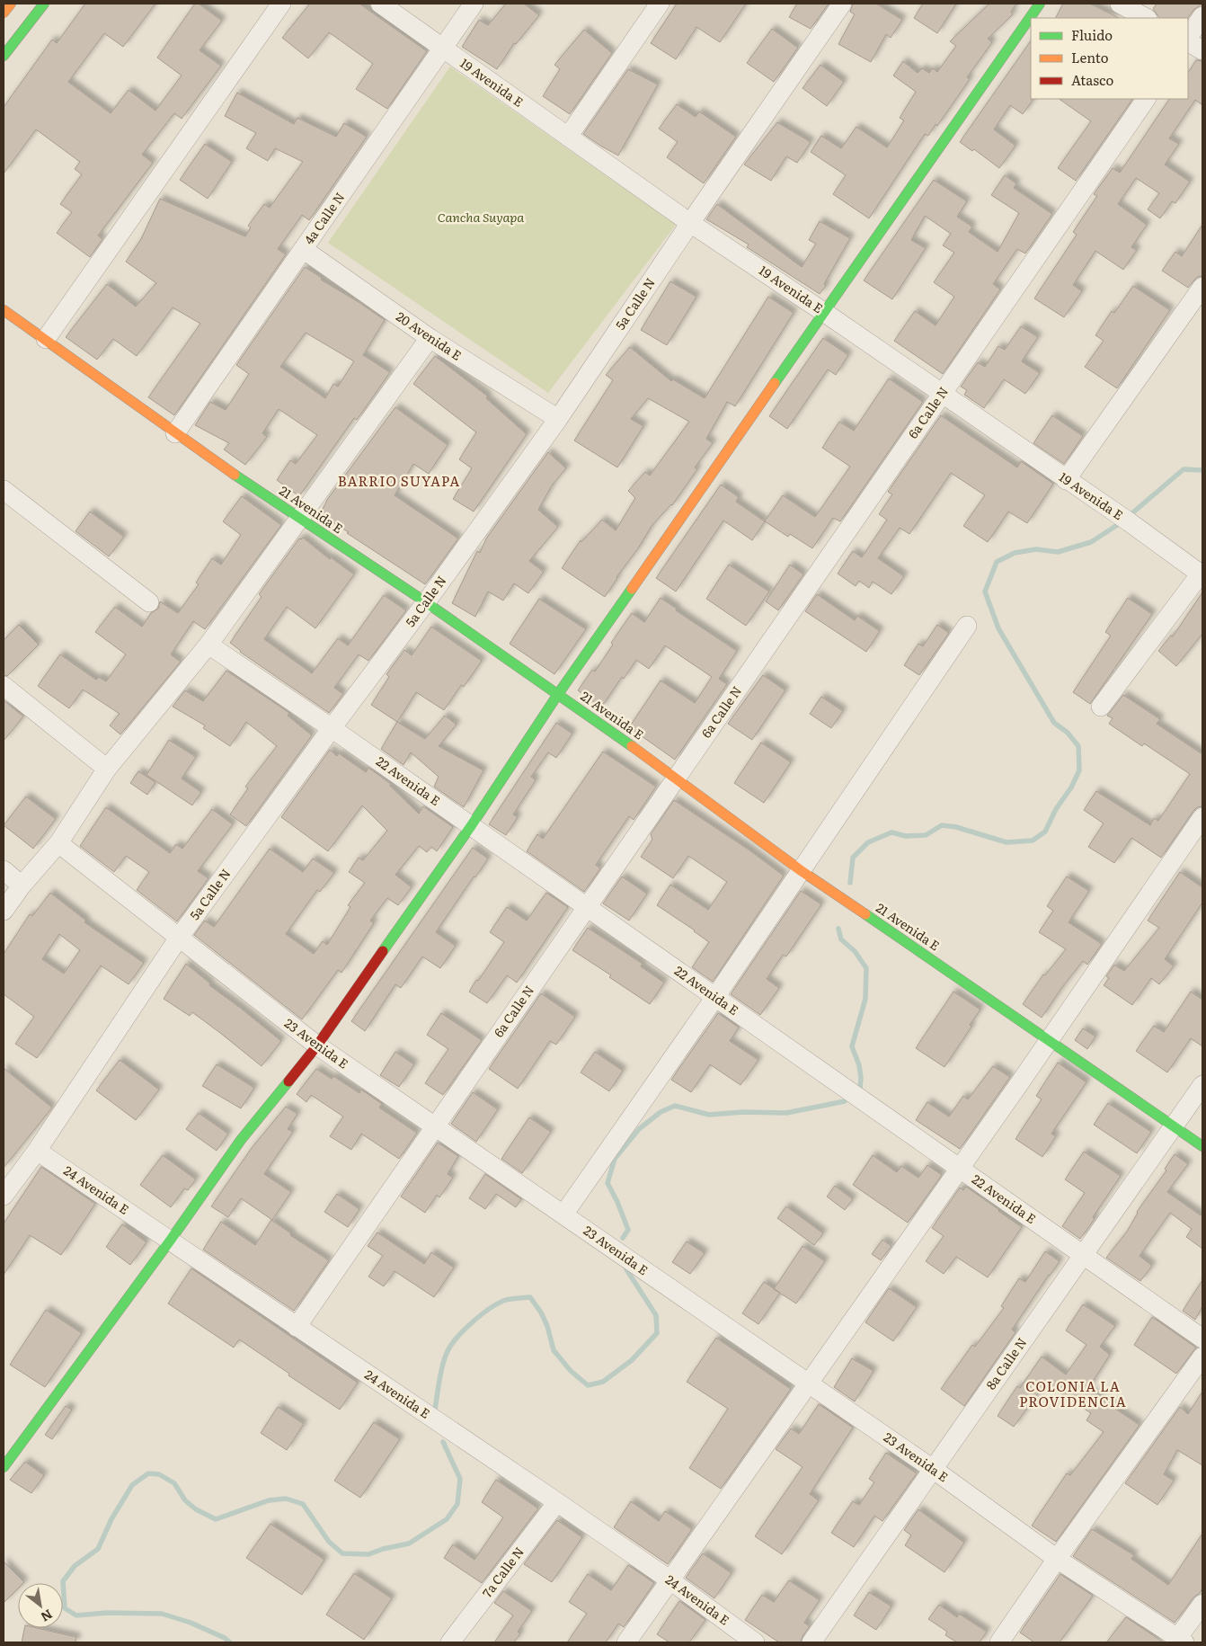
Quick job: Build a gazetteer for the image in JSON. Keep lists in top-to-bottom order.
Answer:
{
  "streets": {
    "main road": ["21 Avenida E"],
    "street": [
      "19 Avenida E",
      "4a Calle N",
      "5a Calle N",
      "20 Avenida E",
      "6a Calle N",
      "22 Avenida E",
      "23 Avenida E",
      "24 Avenida E",
      "8a Calle N",
      "7a Calle N"
    ]
  },
  "crossings": [
    ["19 Avenida E", "4a Calle N"],
    ["19 Avenida E", "5a Calle N"],
    ["19 Avenida E", "6a Calle N"],
    ["4a Calle N", "20 Avenida E"],
    ["4a Calle N", "21 Avenida E"],
    ["5a Calle N", "20 Avenida E"],
    ["5a Calle N", "21 Avenida E"],
    ["5a Calle N", "22 Avenida E"],
    ["5a Calle N", "23 Avenida E"],
    ["5a Calle N", "24 Avenida E"],
    ["6a Calle N", "21 Avenida E"],
    ["6a Calle N", "22 Avenida E"],
    ["6a Calle N", "23 Avenida E"],
    ["6a Calle N", "24 Avenida E"],
    ["21 Avenida E", "8a Calle N"],
    ["22 Avenida E", "8a Calle N"],
    ["23 Avenida E", "8a Calle N"],
    ["24 Avenida E", "7a Calle N"]
  ],
  "districts": ["BARRIO SUYAPA", "COLONIA LA PROVIDENCIA"],
  "parks": ["Cancha Suyapa"],
  "legend": ["Fluido", "Lento", "Atasco"],
  "north": "bottom right"
}
